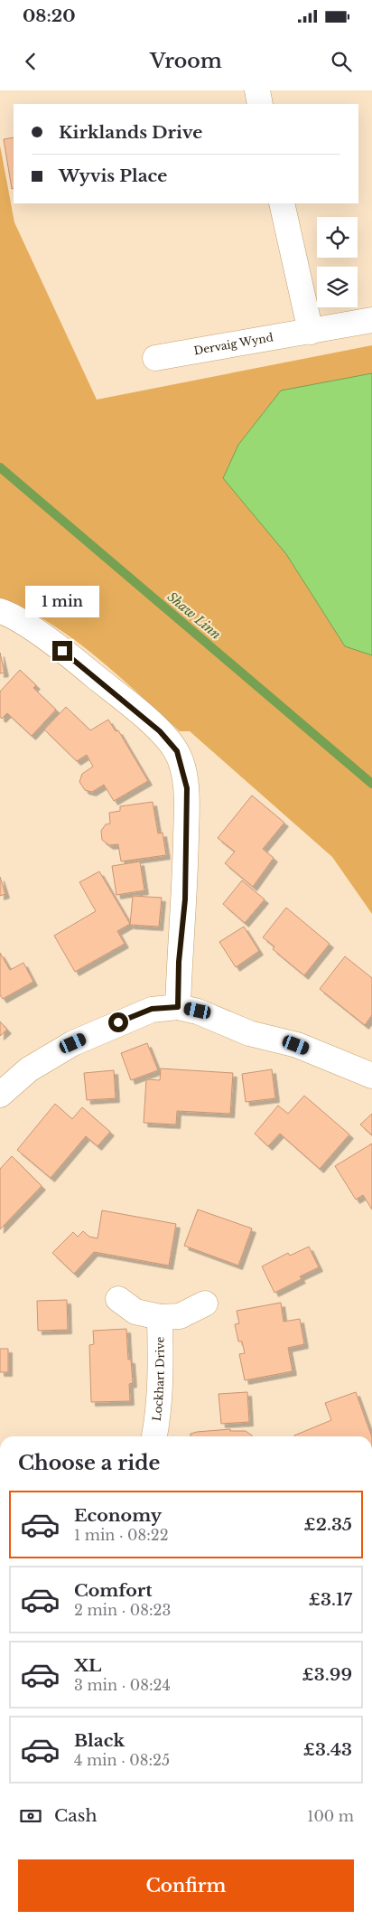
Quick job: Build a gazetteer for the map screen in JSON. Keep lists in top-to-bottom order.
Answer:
{
  "streets": {
    "street": ["Dervaig Wynd", "Lockhart Drive"]
  },
  "water": ["Shaw Linn"],
  "page": {
    "status": "08:20",
    "header": "Vroom",
    "banner": ["Kirklands Drive", "Wyvis Place"],
    "bubble": "1 min",
    "heading": "Choose a ride",
    "list": [
      {
        "name": "Economy",
        "note": "1 min · 08:22",
        "value": "£2.35"
      },
      {
        "name": "Comfort",
        "note": "2 min · 08:23",
        "value": "£3.17"
      },
      {
        "name": "XL",
        "note": "3 min · 08:24",
        "value": "£3.99"
      },
      {
        "name": "Black",
        "note": "4 min · 08:25",
        "value": "£3.43"
      }
    ],
    "pay": ["Cash", "100 m"],
    "buttons": "Confirm"
  }
}
